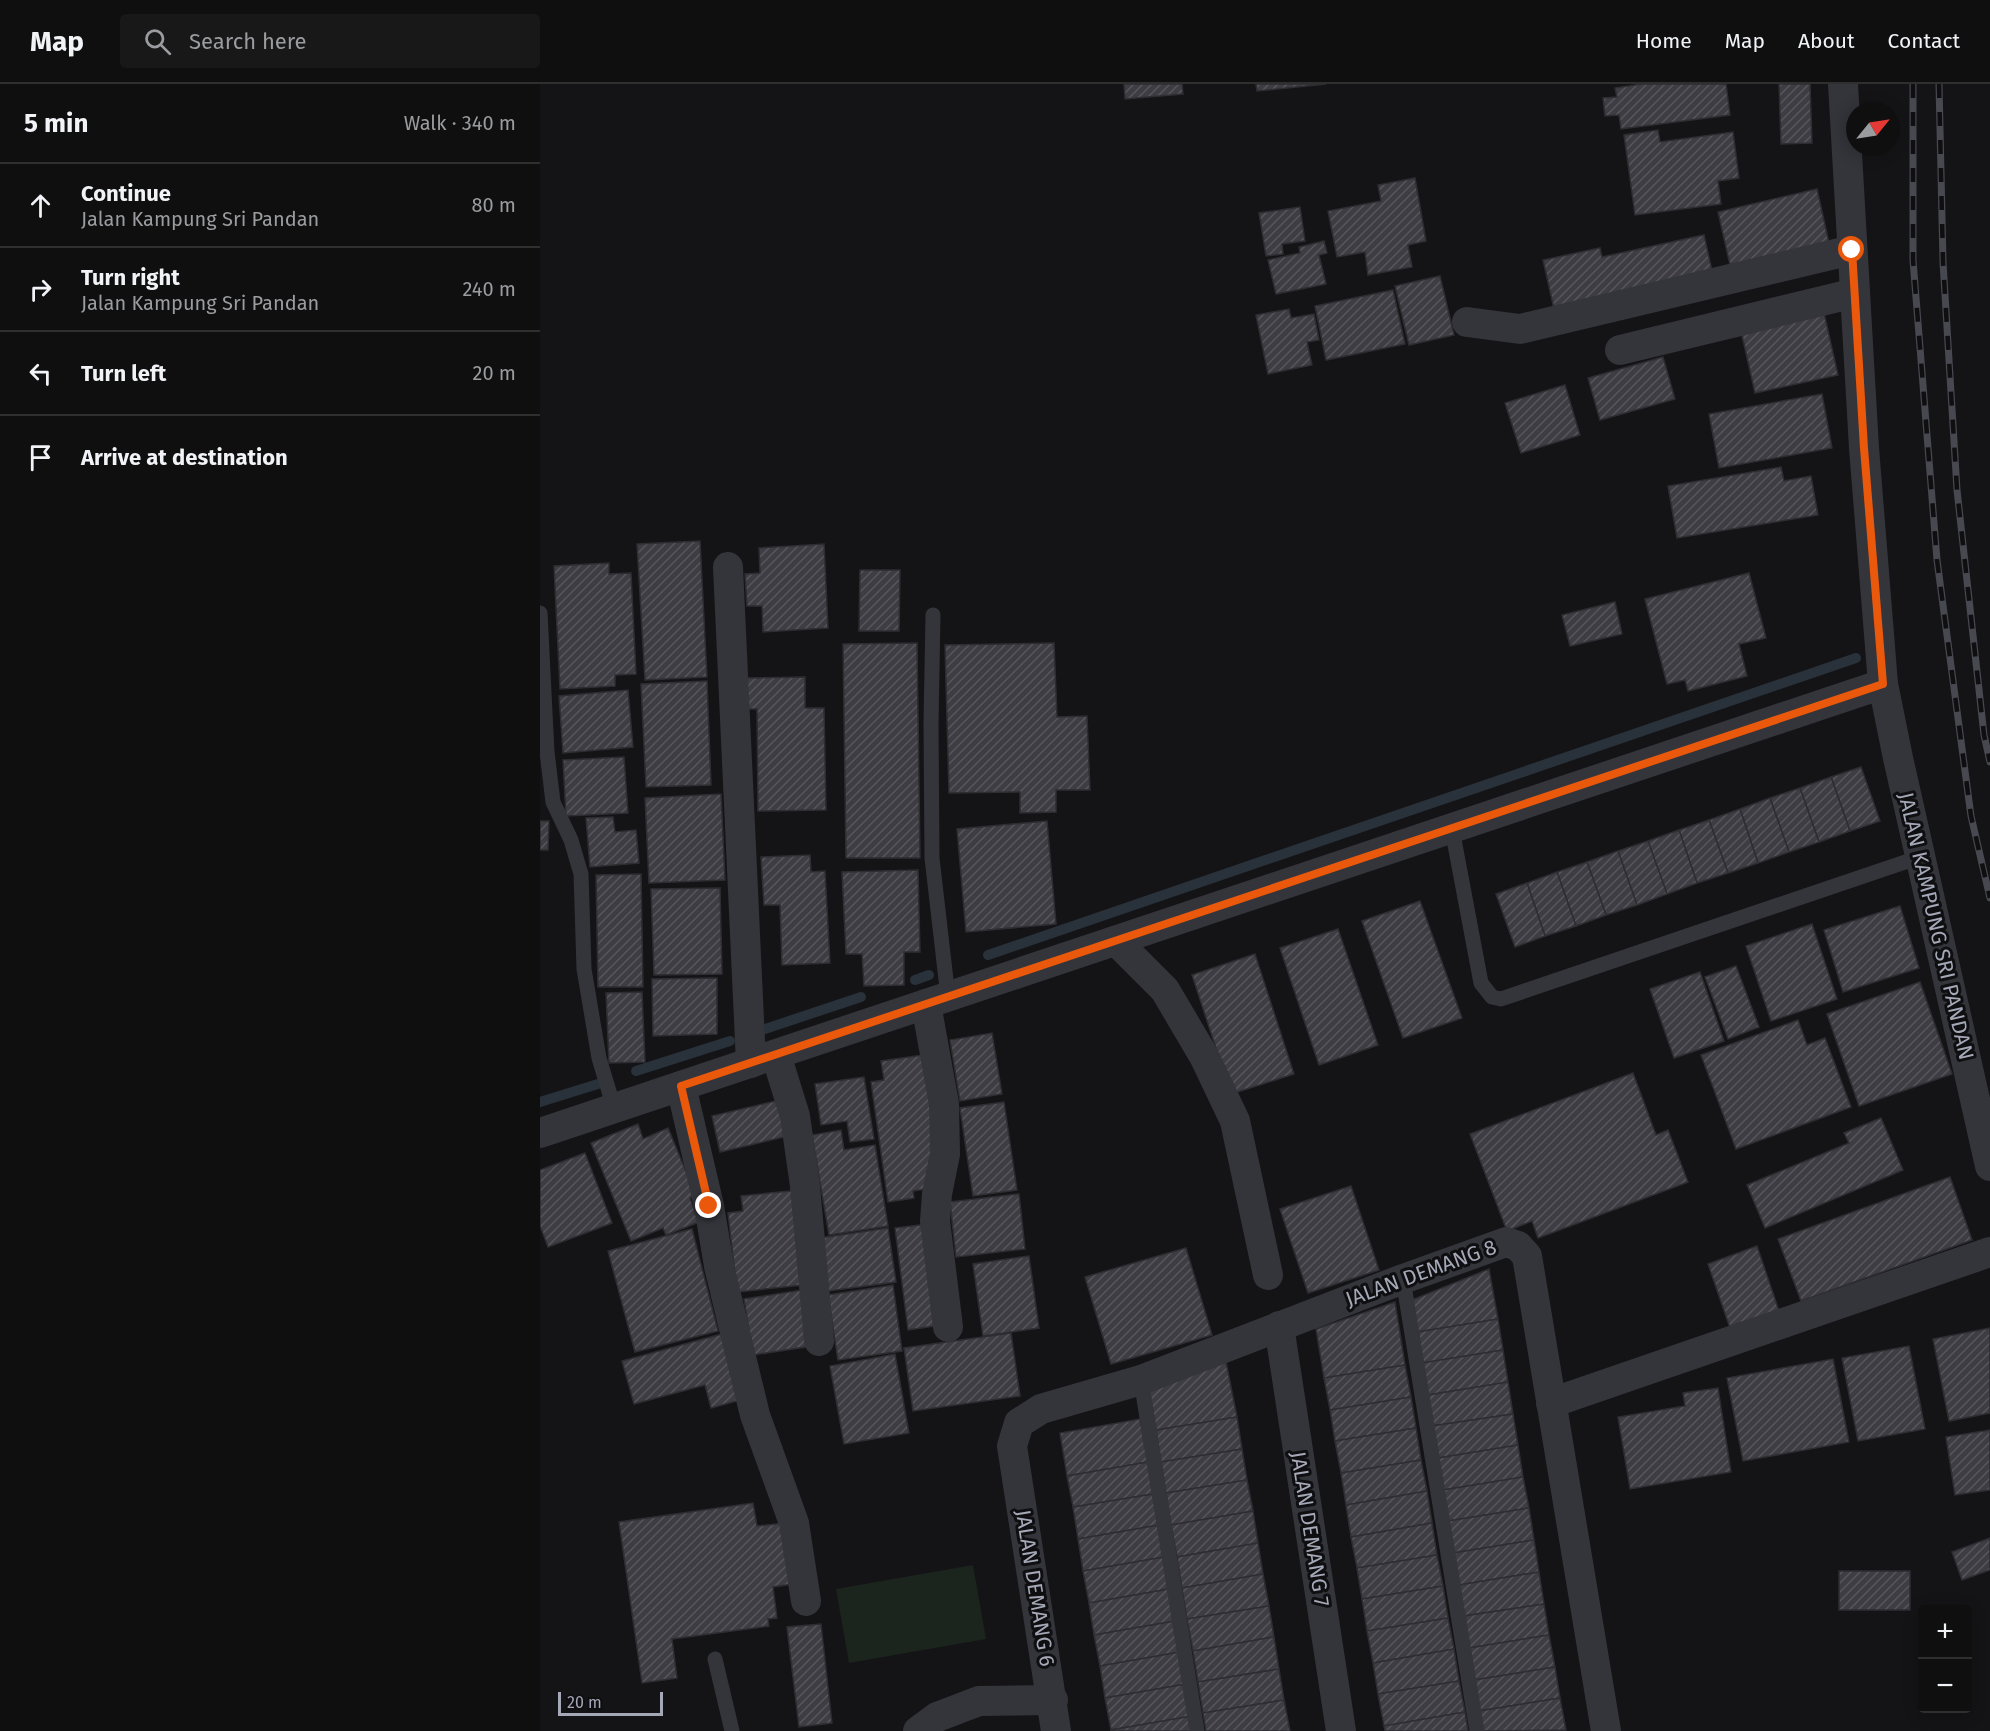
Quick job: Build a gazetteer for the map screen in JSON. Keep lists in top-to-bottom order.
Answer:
{
  "streets": {
    "street": [
      "JALAN KAMPUNG SRI PANDAN",
      "JALAN DEMANG 8",
      "JALAN DEMANG 7",
      "JALAN DEMANG 6"
    ]
  },
  "crossings": [
    ["JALAN DEMANG 8", "JALAN DEMANG 7"],
    ["JALAN DEMANG 8", "JALAN DEMANG 6"]
  ],
  "scale_bar": "20 m",
  "north": "top right",
  "page": {
    "header": "Map",
    "search": "Search here",
    "nav": [
      "Home",
      "Map",
      "About",
      "Contact"
    ],
    "heading": ["5 min", "Walk · 340 m"],
    "list": [
      ["Continue", "Jalan Kampung Sri Pandan", "80 m"],
      ["Turn right", "Jalan Kampung Sri Pandan", "240 m"],
      ["Turn left", "20 m"],
      "Arrive at destination"
    ],
    "map_buttons": ["+", "−"],
    "scale": "20 m"
  }
}
